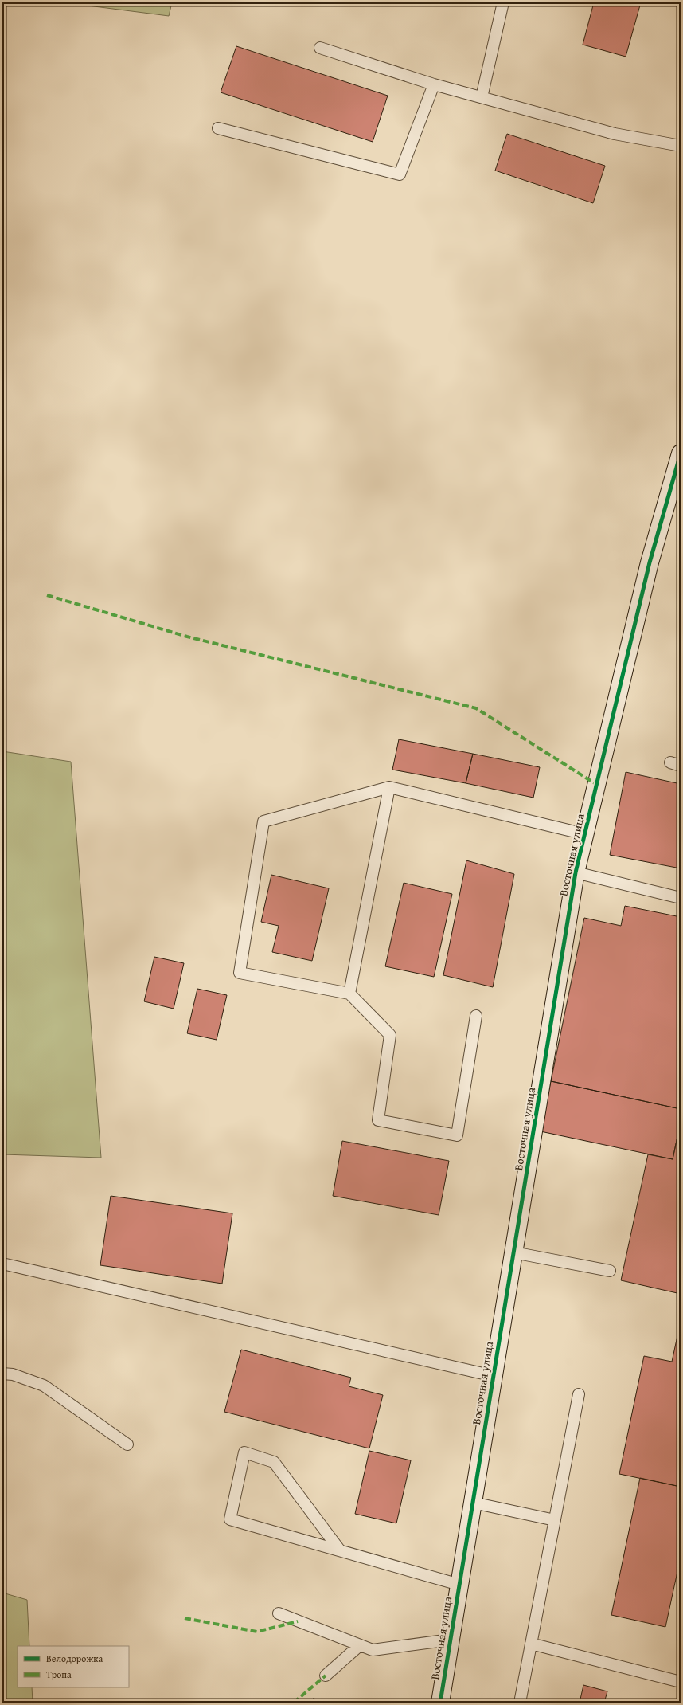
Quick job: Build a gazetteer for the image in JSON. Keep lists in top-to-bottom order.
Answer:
{
  "streets": {
    "street": ["Восточная улица"]
  },
  "legend": ["Велодорожка", "Тропа"]
}
